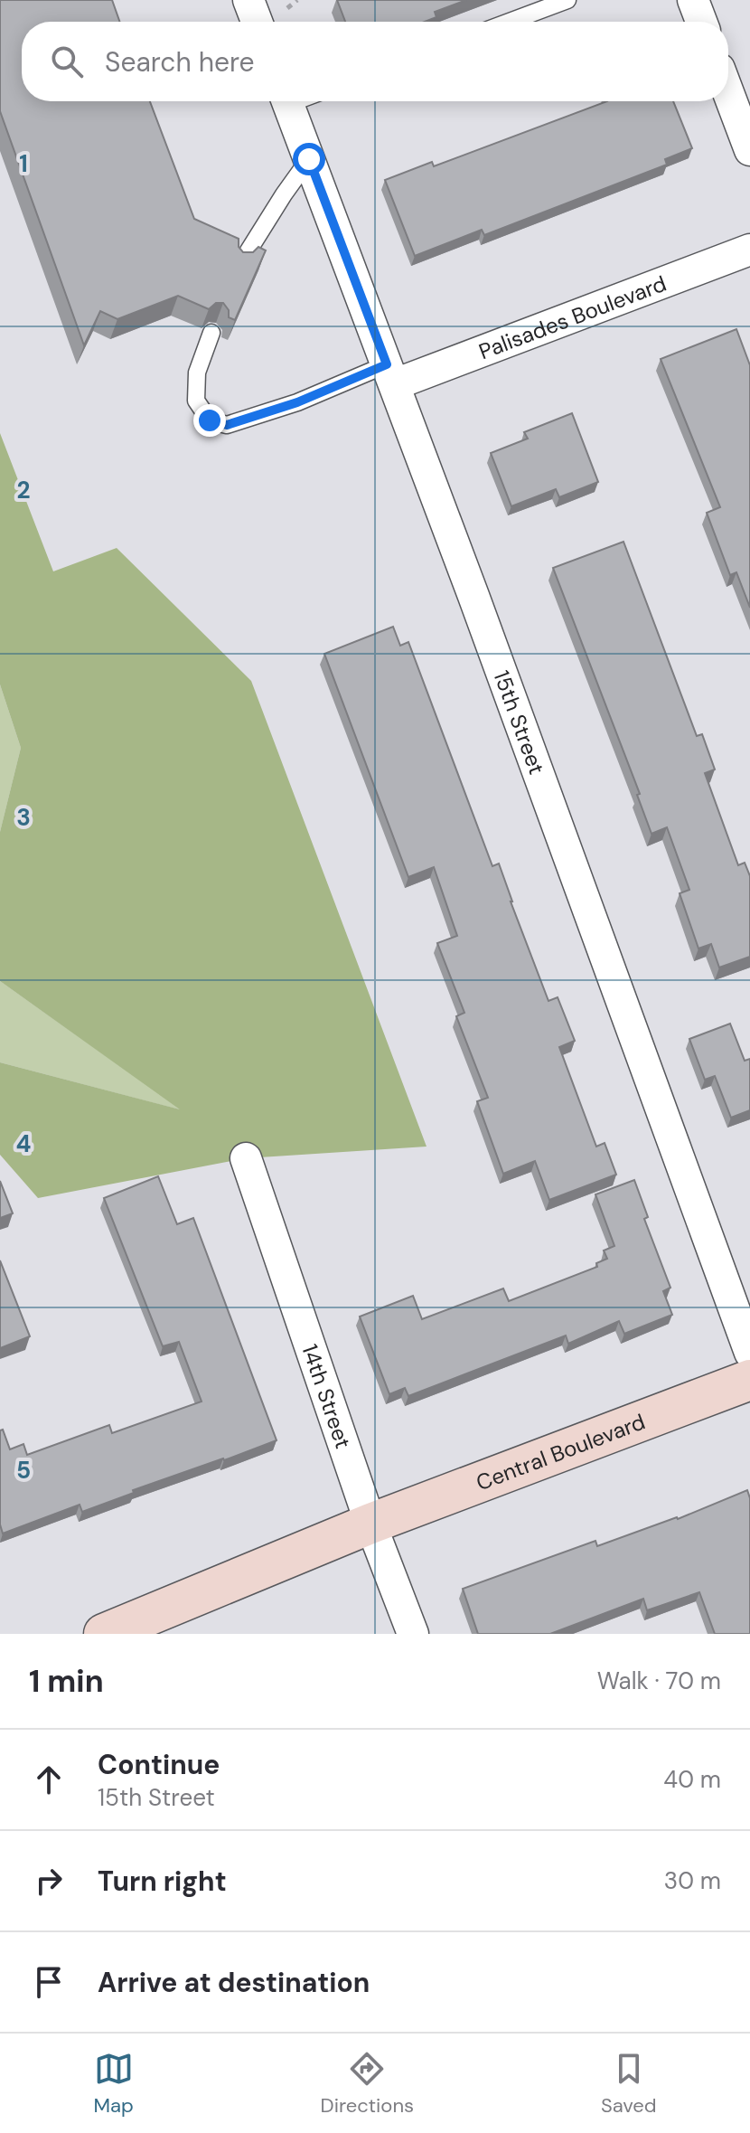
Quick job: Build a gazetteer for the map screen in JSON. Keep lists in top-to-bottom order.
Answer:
{
  "streets": {
    "main road": ["Central Boulevard"],
    "street": ["Palisades Boulevard", "15th Street", "14th Street"]
  },
  "crossings": [
    ["Palisades Boulevard", "15th Street"],
    ["14th Street", "Central Boulevard"]
  ],
  "page": {
    "search": "Search here",
    "heading": ["1 min", "Walk · 70 m"],
    "list": [
      ["Continue", "15th Street", "40 m"],
      ["Turn right", "30 m"],
      "Arrive at destination"
    ],
    "nav": ["Map", "Directions", "Saved"]
  },
  "grid": {
    "rows": [
      "1",
      "2",
      "3",
      "4",
      "5"
    ]
  }
}
